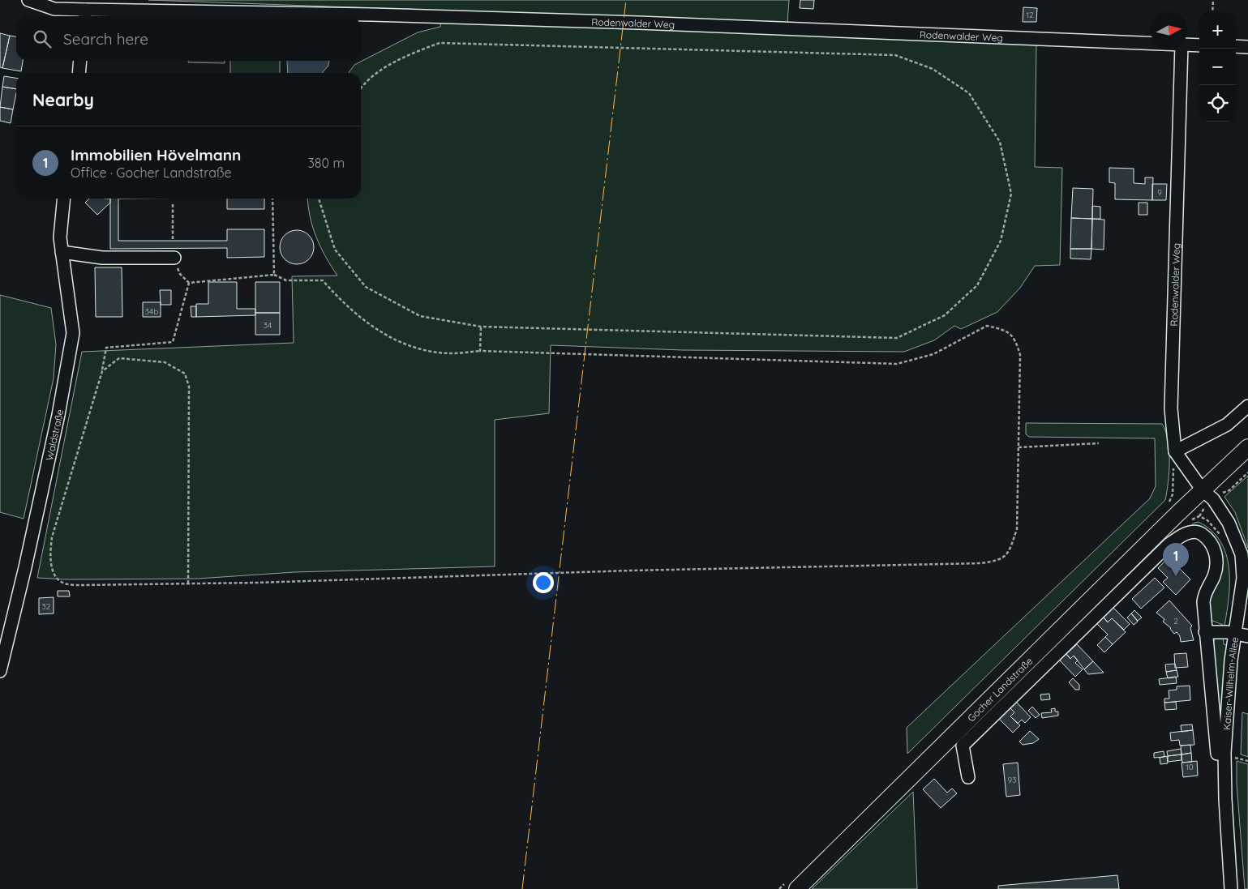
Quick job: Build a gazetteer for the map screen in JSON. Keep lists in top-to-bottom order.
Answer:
{
  "streets": {
    "main road": ["Gocher Landstraße"],
    "street": ["Rodenwalder Weg", "Waldstraße", "Kaiser-Wilhelm-Allee"]
  },
  "crossings": [
    ["Kaiser-Wilhelm-Allee", "Gocher Landstraße"]
  ],
  "house_numbers": [
    "12",
    "9",
    "34b",
    "34",
    "32",
    "2",
    "10",
    "93"
  ],
  "north": "right",
  "page": {
    "map_buttons": ["+", "−"],
    "search": "Search here",
    "heading": "Nearby",
    "list": [
      {
        "mark": "1",
        "name": "Immobilien Hövelmann",
        "note": "Office · Gocher Landstraße",
        "value": "380 m"
      }
    ],
    "pins": "1"
  }
}
